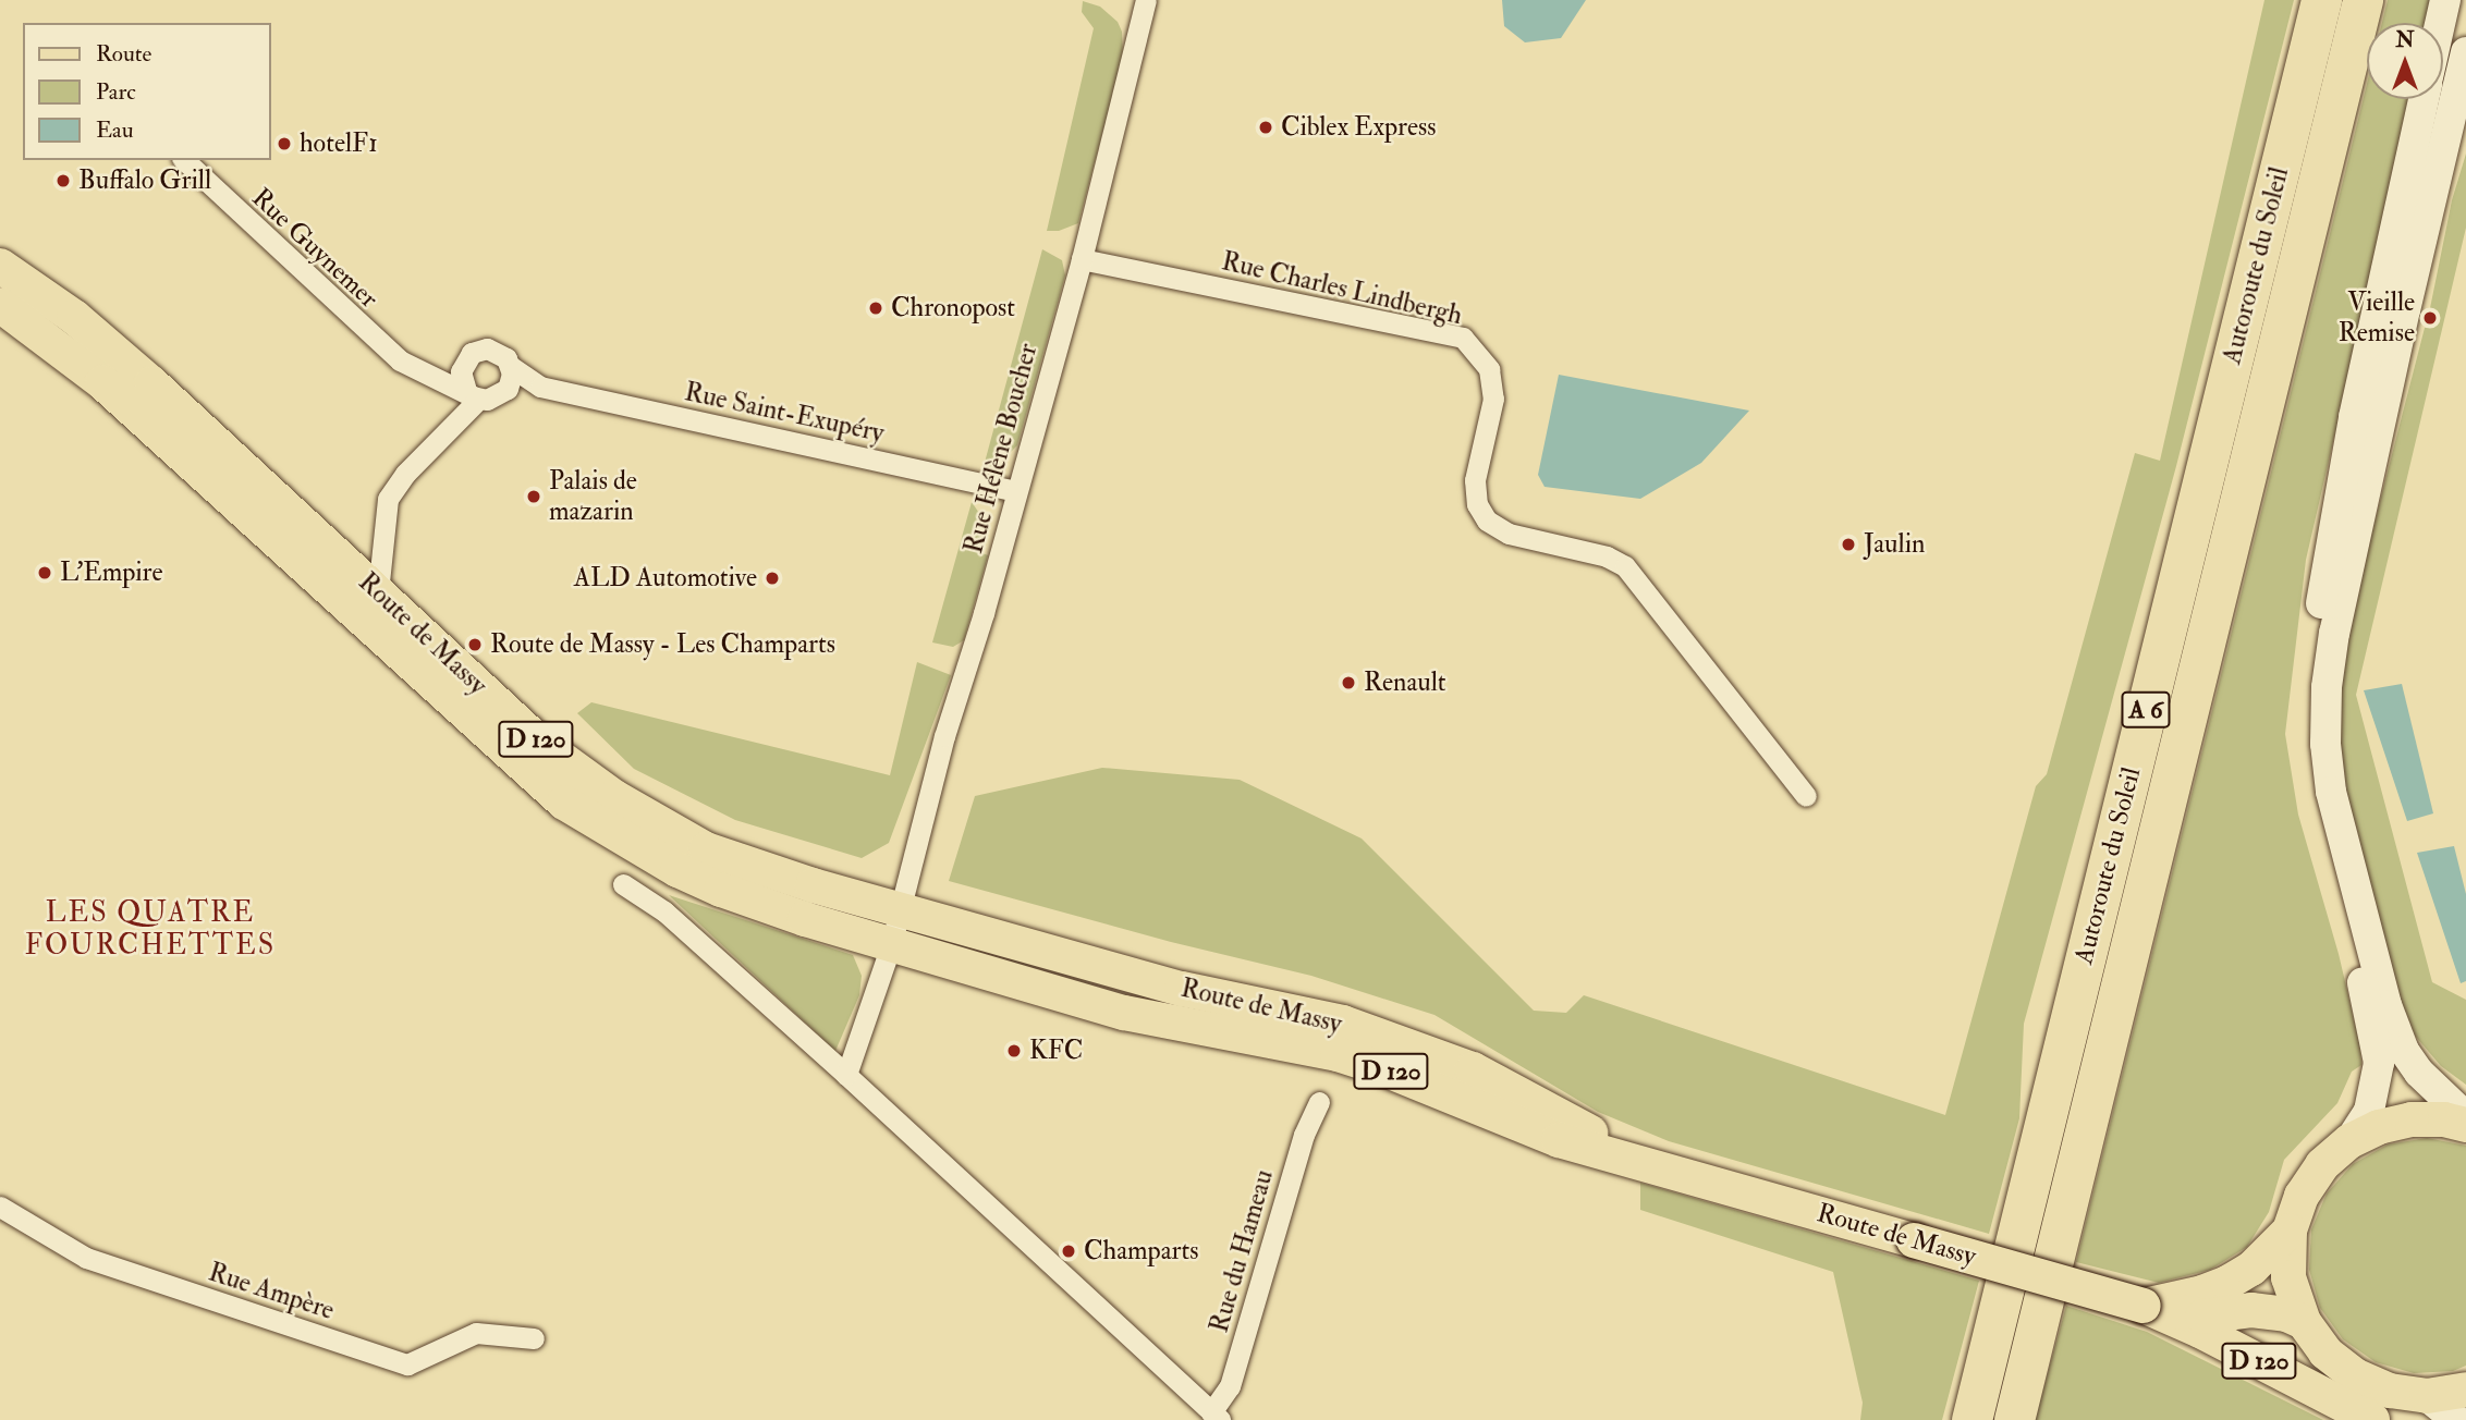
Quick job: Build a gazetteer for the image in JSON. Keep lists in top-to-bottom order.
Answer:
{
  "streets": {
    "highway": ["Autoroute du Soleil", "A 6"],
    "main road": ["Route de Massy", "D 120"],
    "street": [
      "Rue Guynemer",
      "Rue Charles Lindbergh",
      "Rue Saint-Exupéry",
      "Rue Hélène Boucher",
      "Rue du Hameau",
      "Rue Ampère"
    ]
  },
  "crossings": [
    ["Rue Guynemer", "Rue Saint-Exupéry"],
    ["Rue Charles Lindbergh", "Rue Hélène Boucher"],
    ["Rue Saint-Exupéry", "Rue Hélène Boucher"],
    ["Rue Hélène Boucher", "Route de Massy"],
    ["Route de Massy", "D 120"]
  ],
  "districts": ["LES QUATRE FOURCHETTES"],
  "places": [
    "Ciblex Express",
    "hotelF1",
    "Buffalo Grill",
    "Chronopost",
    "Vieille Remise",
    "Palais de mazarin",
    "Jaulin",
    "L’Empire",
    "ALD Automotive",
    "Route de Massy - Les Champarts",
    "Renault",
    "KFC",
    "Champarts"
  ],
  "legend": ["Route", "Parc", "Eau"],
  "north": "top"
}
